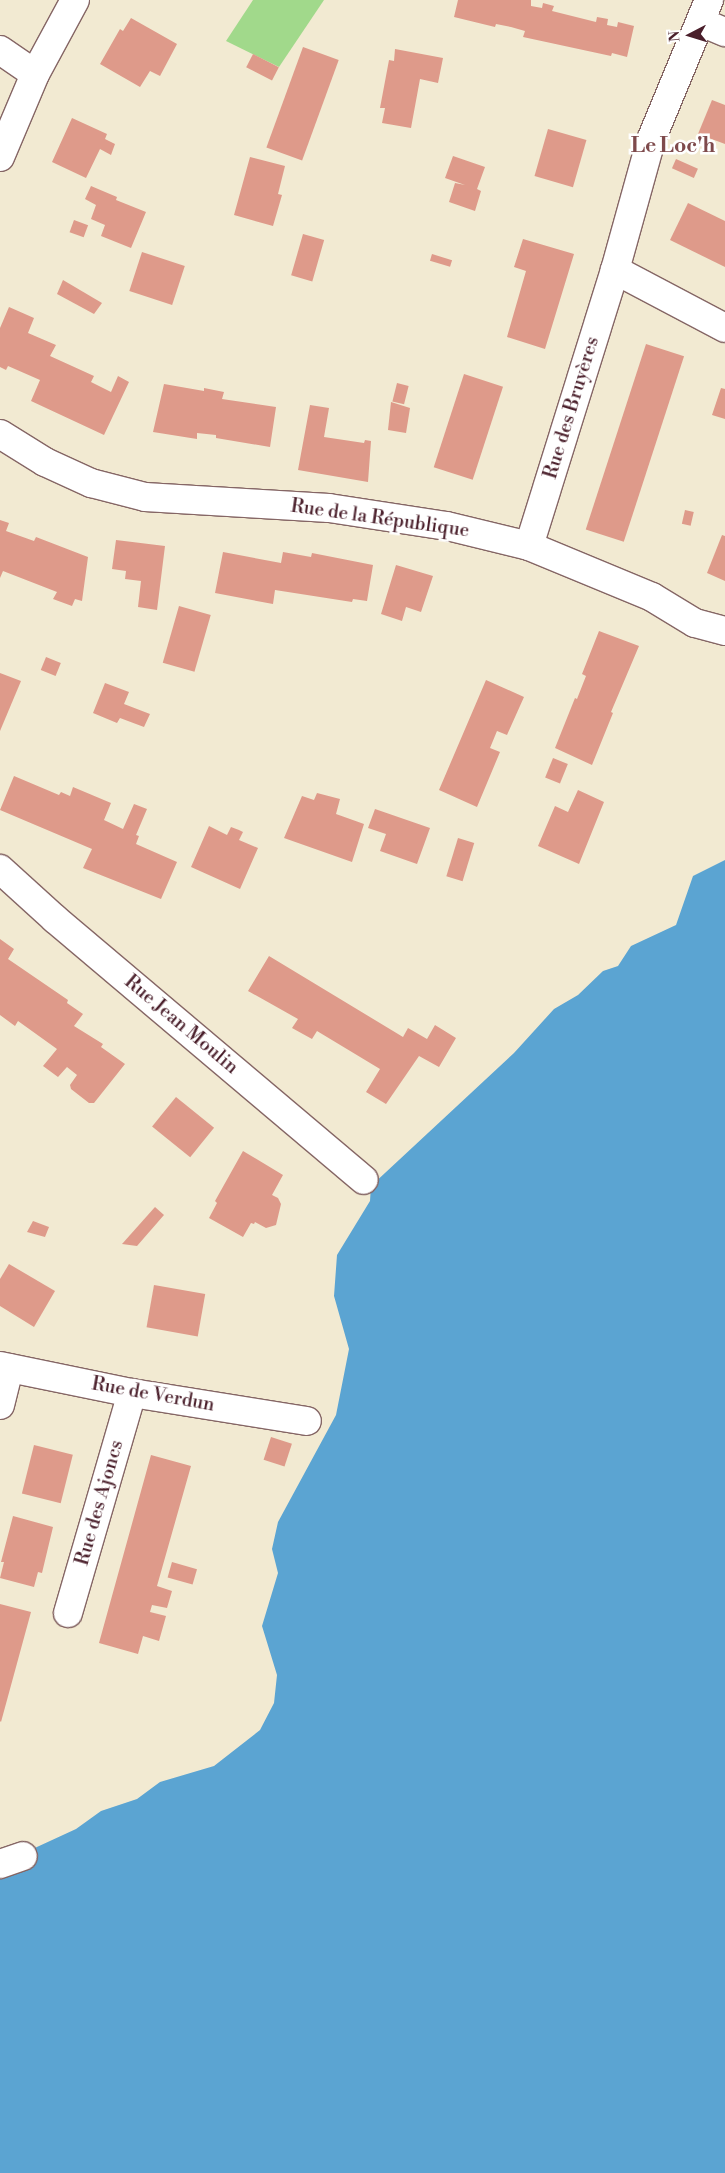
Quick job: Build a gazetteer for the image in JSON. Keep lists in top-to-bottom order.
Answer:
{
  "streets": {
    "street": [
      "Rue des Bruyères",
      "Rue de la République",
      "Rue Jean Moulin",
      "Rue de Verdun",
      "Rue des Ajoncs"
    ]
  },
  "crossings": [
    ["Rue des Bruyères", "Rue de la République"],
    ["Rue de Verdun", "Rue des Ajoncs"]
  ],
  "districts": ["Le Loc'h"],
  "north": "left"
}
